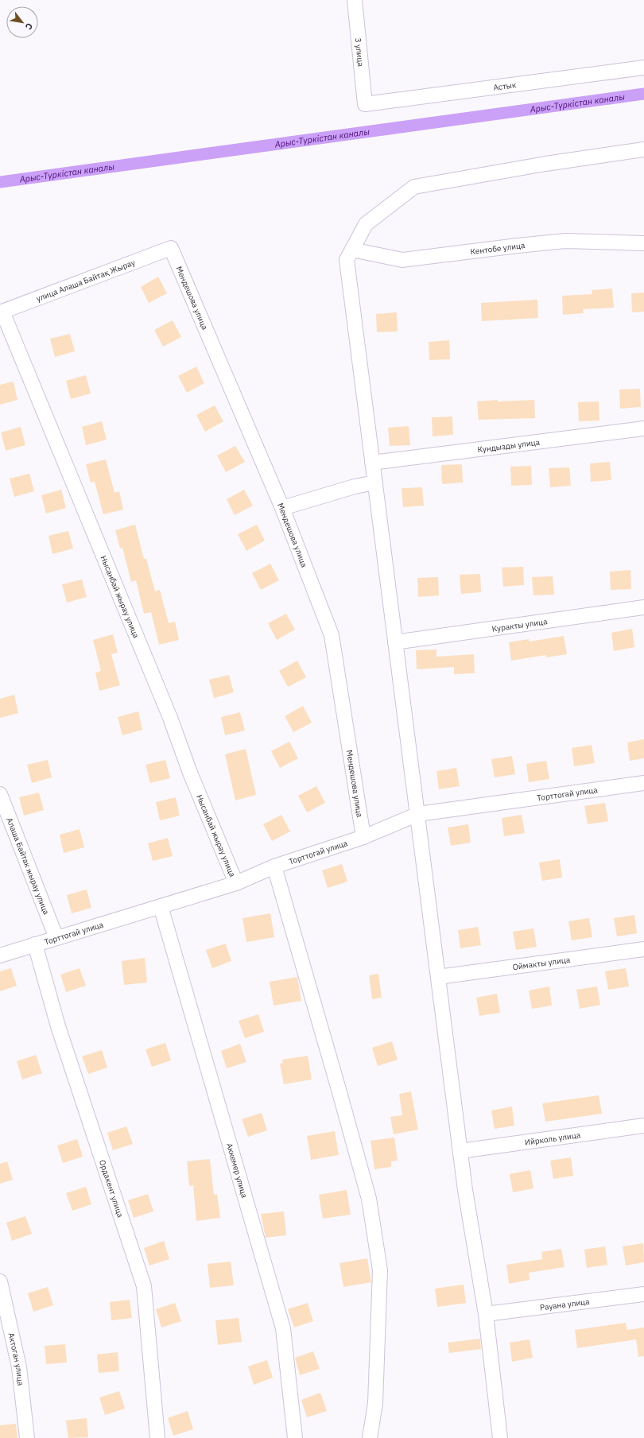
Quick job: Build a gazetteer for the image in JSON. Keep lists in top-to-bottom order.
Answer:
{
  "streets": {
    "street": [
      "3 улица",
      "Астык",
      "Кентобе улица",
      "улица Алаша Байтақ Жырау",
      "Мендешова улица",
      "Кундызды улица",
      "Нысанбай жырау улица",
      "Куракты улица",
      "Торттогай улица",
      "Алаша Байтак жырау улица",
      "Оймакты улица",
      "Ийрколь улица",
      "Аккемер улица",
      "Ордакент улица",
      "Рауана улица",
      "Актоган улица"
    ]
  },
  "crossings": [
    ["3 улица", "Астык"],
    ["улица Алаша Байтақ Жырау", "Мендешова улица"],
    ["улица Алаша Байтақ Жырау", "Нысанбай жырау улица"],
    ["Мендешова улица", "Торттогай улица"],
    ["Нысанбай жырау улица", "Торттогай улица"],
    ["Торттогай улица", "Алаша Байтак жырау улица"],
    ["Торттогай улица", "Аккемер улица"],
    ["Торттогай улица", "Ордакент улица"]
  ],
  "water": ["Арыс-Түркістан каналы"],
  "north": "bottom right"
}
